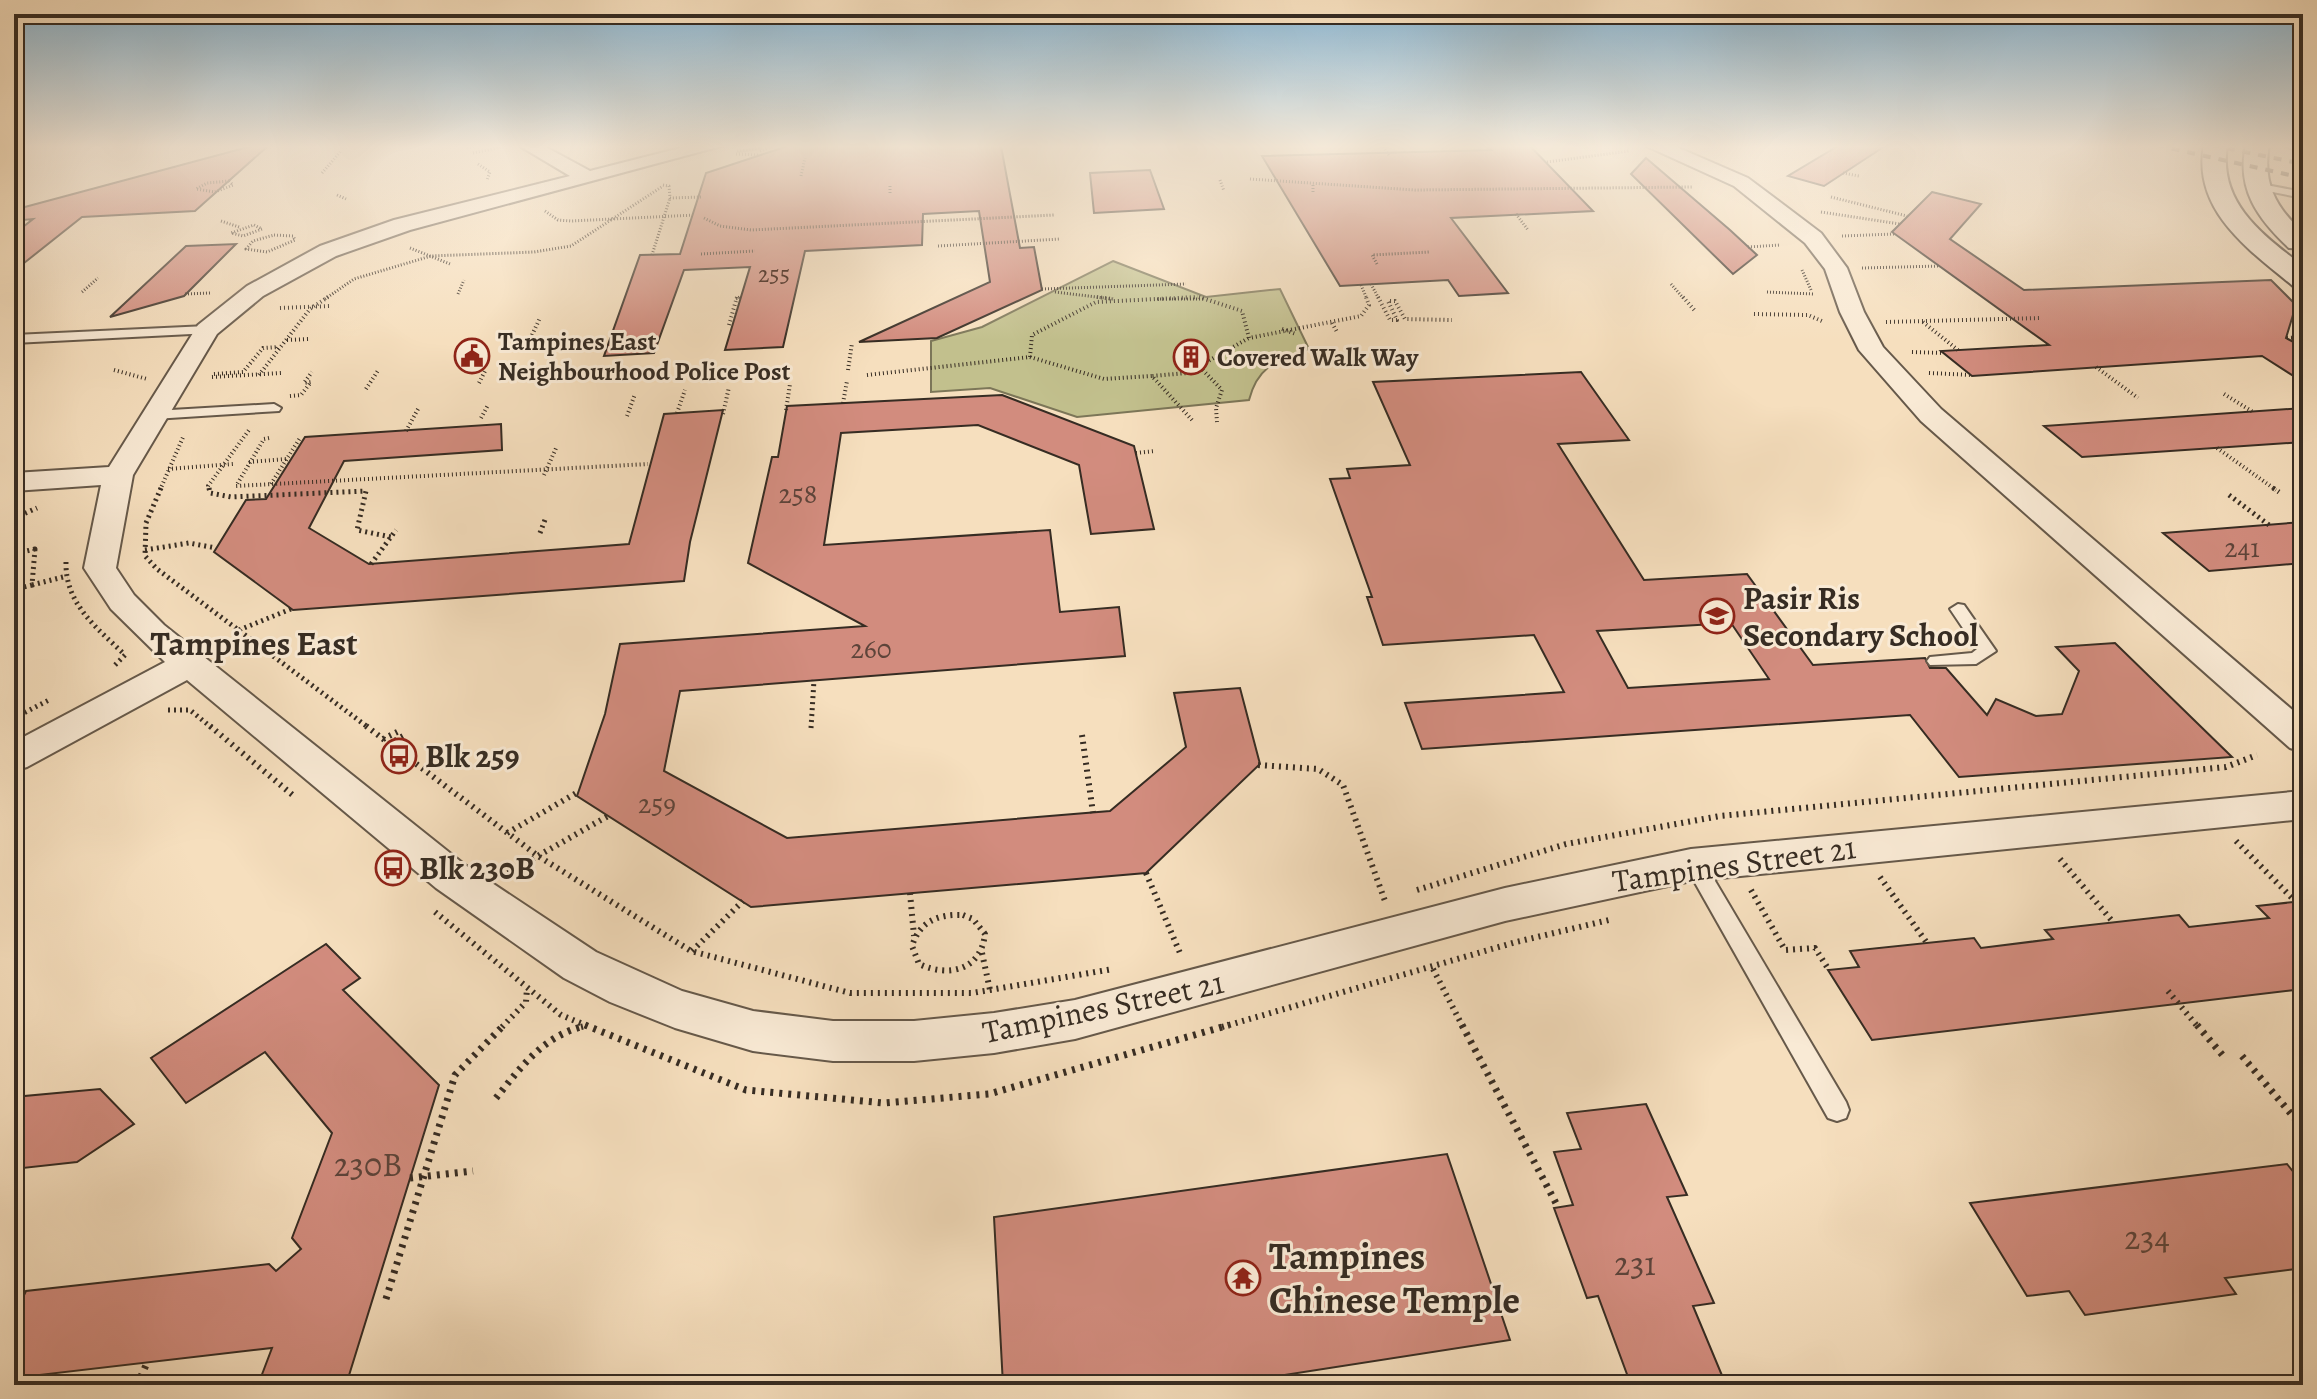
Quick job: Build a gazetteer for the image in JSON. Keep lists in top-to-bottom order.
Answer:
{
  "streets": {
    "street": ["Tampines Street 21"]
  },
  "districts": ["Tampines East"],
  "places": {
    "public building": ["Tampines East Neighbourhood Police Post"],
    "building": ["Covered Walk Way"],
    "school or university": ["Pasir Ris Secondary School"],
    "bus stop": ["Blk 259", "Blk 230B"],
    "temple": ["Tampines Chinese Temple"]
  },
  "house_numbers": [
    "255",
    "258",
    "241",
    "260",
    "259",
    "230B",
    "234",
    "231"
  ]
}
